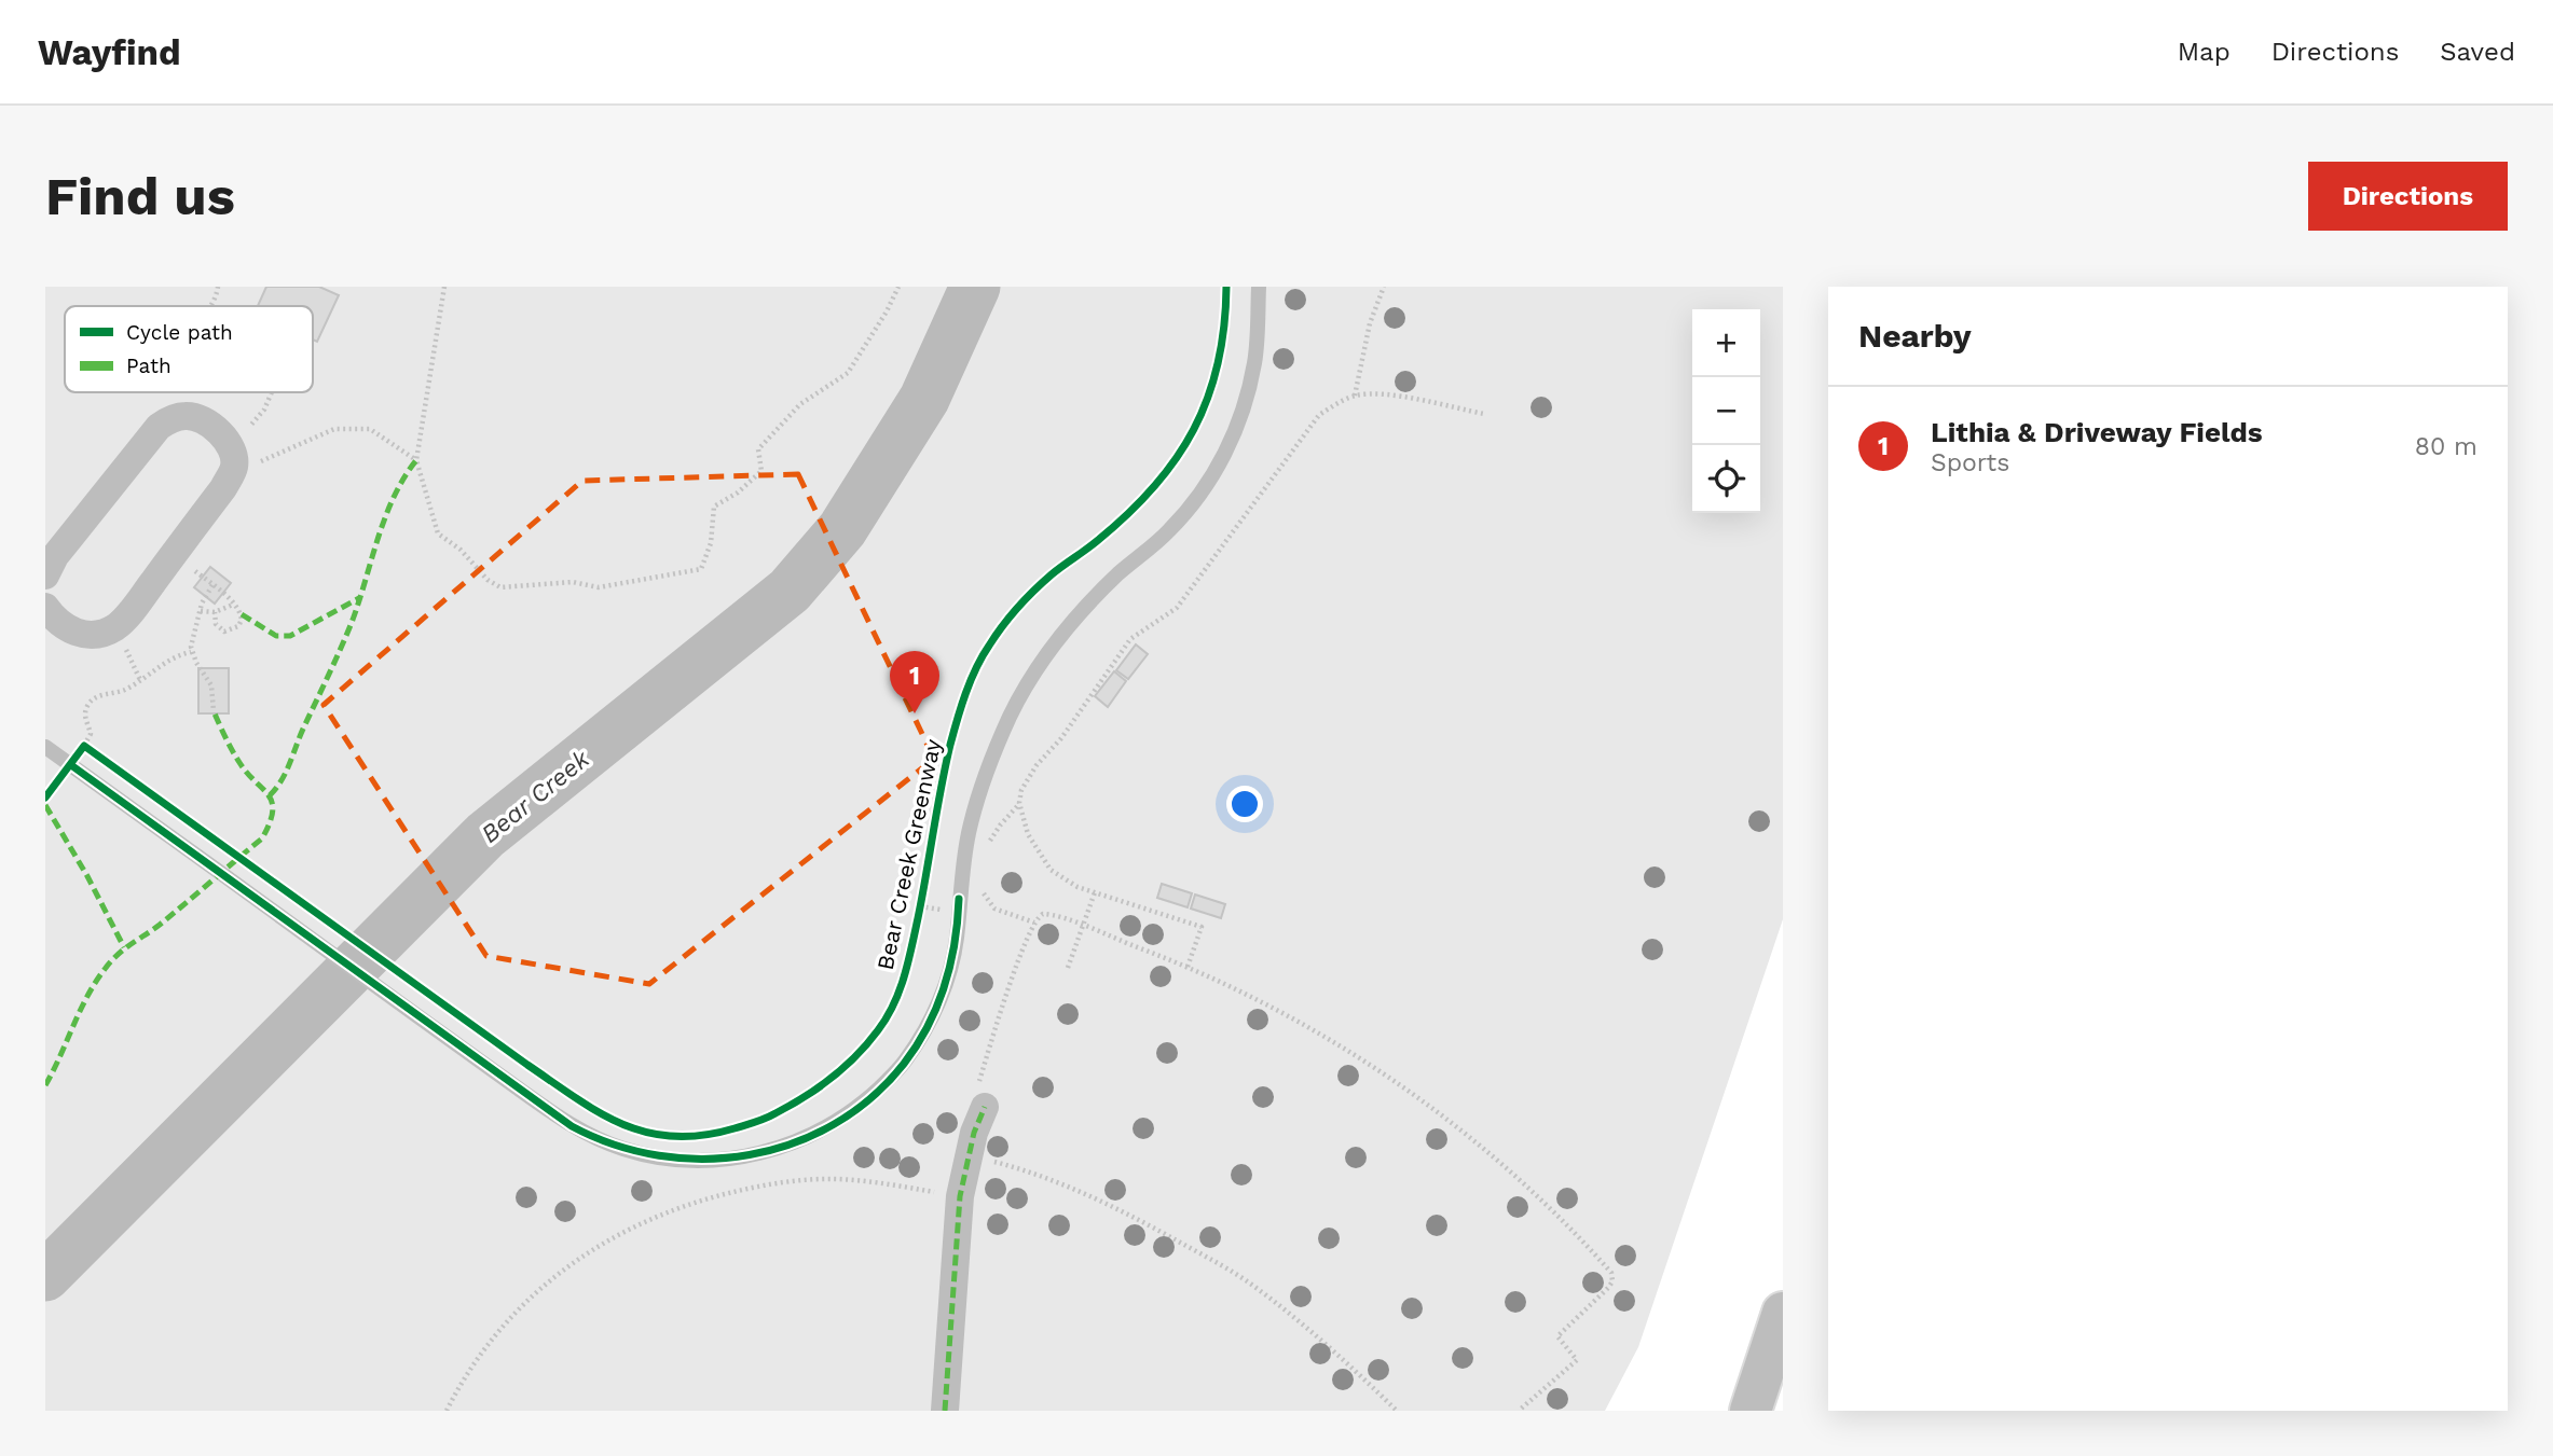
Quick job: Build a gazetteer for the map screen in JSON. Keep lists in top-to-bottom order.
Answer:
{
  "streets": {
    "cycle path": ["Bear Creek Greenway"]
  },
  "water": ["Bear Creek"],
  "legend": ["Cycle path", "Path"],
  "page": {
    "header": "Wayfind",
    "nav": ["Map", "Directions", "Saved"],
    "buttons": "Directions",
    "title": "Find us",
    "heading": "Nearby",
    "map_buttons": ["+", "−"],
    "list": [
      {
        "mark": "1",
        "name": "Lithia & Driveway Fields",
        "note": "Sports",
        "value": "80 m"
      }
    ],
    "pins": "1"
  }
}
